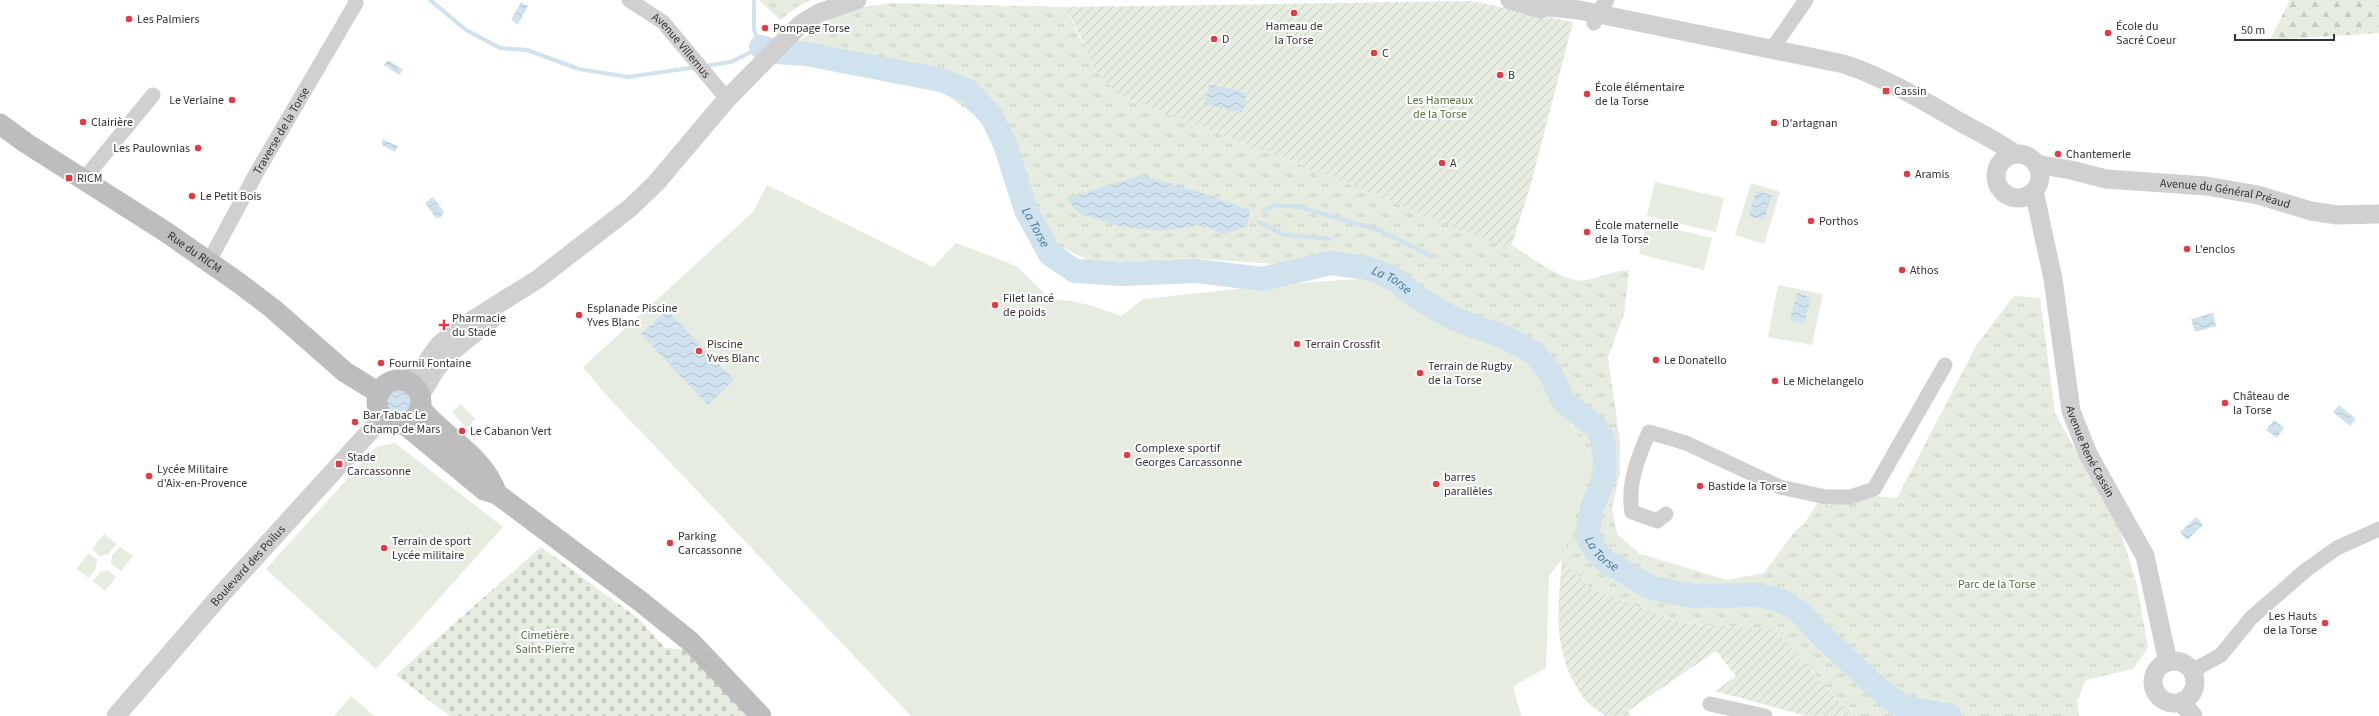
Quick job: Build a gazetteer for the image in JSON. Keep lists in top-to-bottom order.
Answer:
{
  "streets": {
    "main road": ["Rue du RICM"],
    "street": [
      "Avenue Villemus",
      "Traverse de la Torse",
      "Avenue du Général Préaud",
      "Avenue René Cassin",
      "Boulevard des Poilus"
    ]
  },
  "crossings": [
    ["Traverse de la Torse", "Rue du RICM"],
    ["Avenue du Général Préaud", "Avenue René Cassin"],
    ["Rue du RICM", "Boulevard des Poilus"]
  ],
  "water": ["La Torse"],
  "parks": ["Les Hameaux de la Torse", "Parc de la Torse", "Cimetière Saint-Pierre"],
  "places": {
    "other": [
      "Hameau de la Torse",
      "Les Palmiers",
      "Pompage Torse",
      "École du Sacré Coeur",
      "D",
      "C",
      "B",
      "École élémentaire de la Torse",
      "Le Verlaine",
      "Clairière",
      "D'artagnan",
      "Les Paulownias",
      "Chantemerle",
      "A",
      "Aramis",
      "Le Petit Bois",
      "Porthos",
      "École maternelle de la Torse",
      "L'enclos",
      "Athos",
      "Filet lancé de poids",
      "Esplanade Piscine Yves Blanc",
      "Terrain Crossfit",
      "Piscine Yves Blanc",
      "Le Donatello",
      "Fournil Fontaine",
      "Terrain de Rugby de la Torse",
      "Le Michelangelo",
      "Château de la Torse",
      "Bar Tabac Le Champ de Mars",
      "Le Cabanon Vert",
      "Complexe sportif Georges Carcassonne",
      "Lycée Militaire d'Aix-en-Provence",
      "barres parallèles",
      "Bastide la Torse",
      "Parking Carcassonne",
      "Terrain de sport Lycée militaire",
      "Les Hauts de la Torse"
    ],
    "transit": ["Cassin", "RICM", "Stade Carcassonne"],
    "health": ["Pharmacie du Stade"]
  },
  "scale_bar": "50 m"
}
